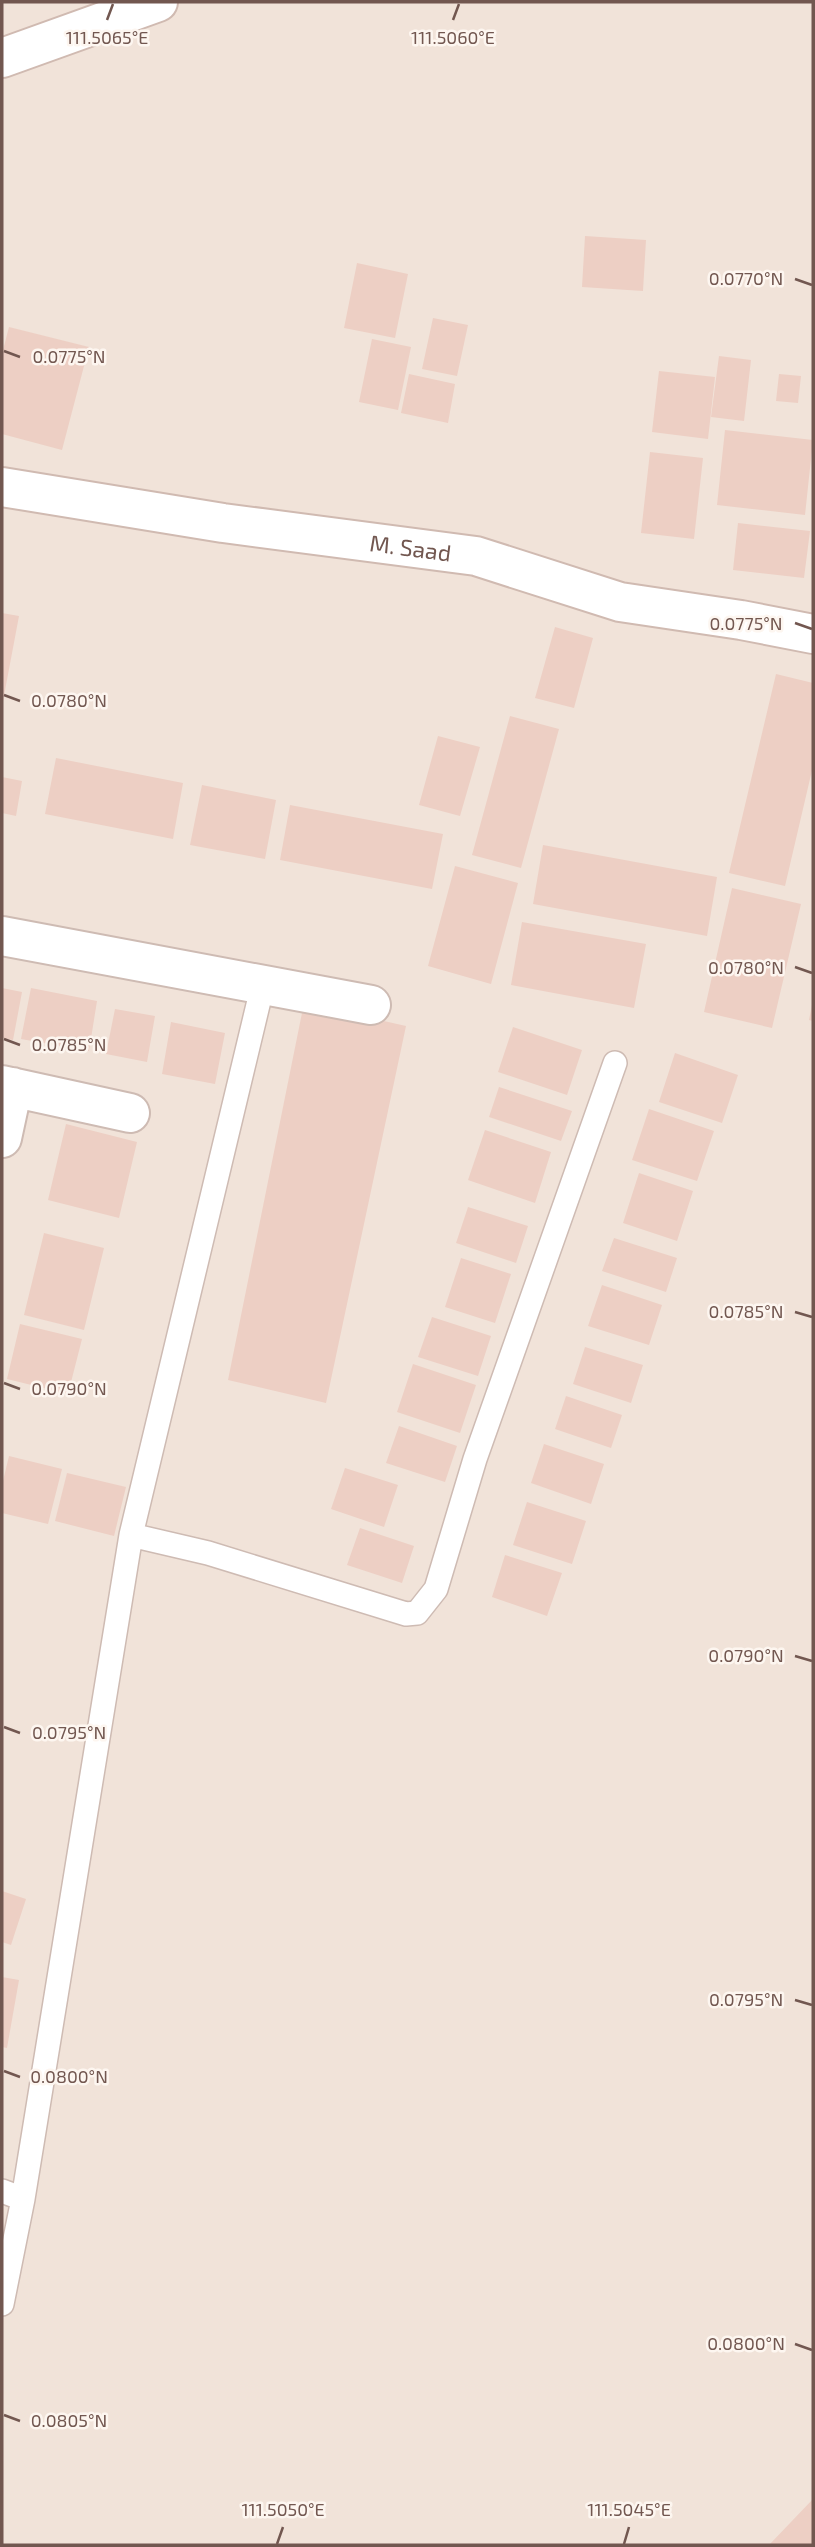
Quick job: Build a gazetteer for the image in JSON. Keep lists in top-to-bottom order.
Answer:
{
  "streets": {
    "street": ["M. Saad"]
  },
  "coordinates": [
    "111.5065°E",
    "111.5060°E",
    "0.0770°N",
    "0.0775°N",
    "0.0780°N",
    "0.0785°N",
    "0.0790°N",
    "0.0795°N",
    "0.0800°N",
    "0.0805°N",
    "111.5050°E",
    "111.5045°E"
  ]
}
